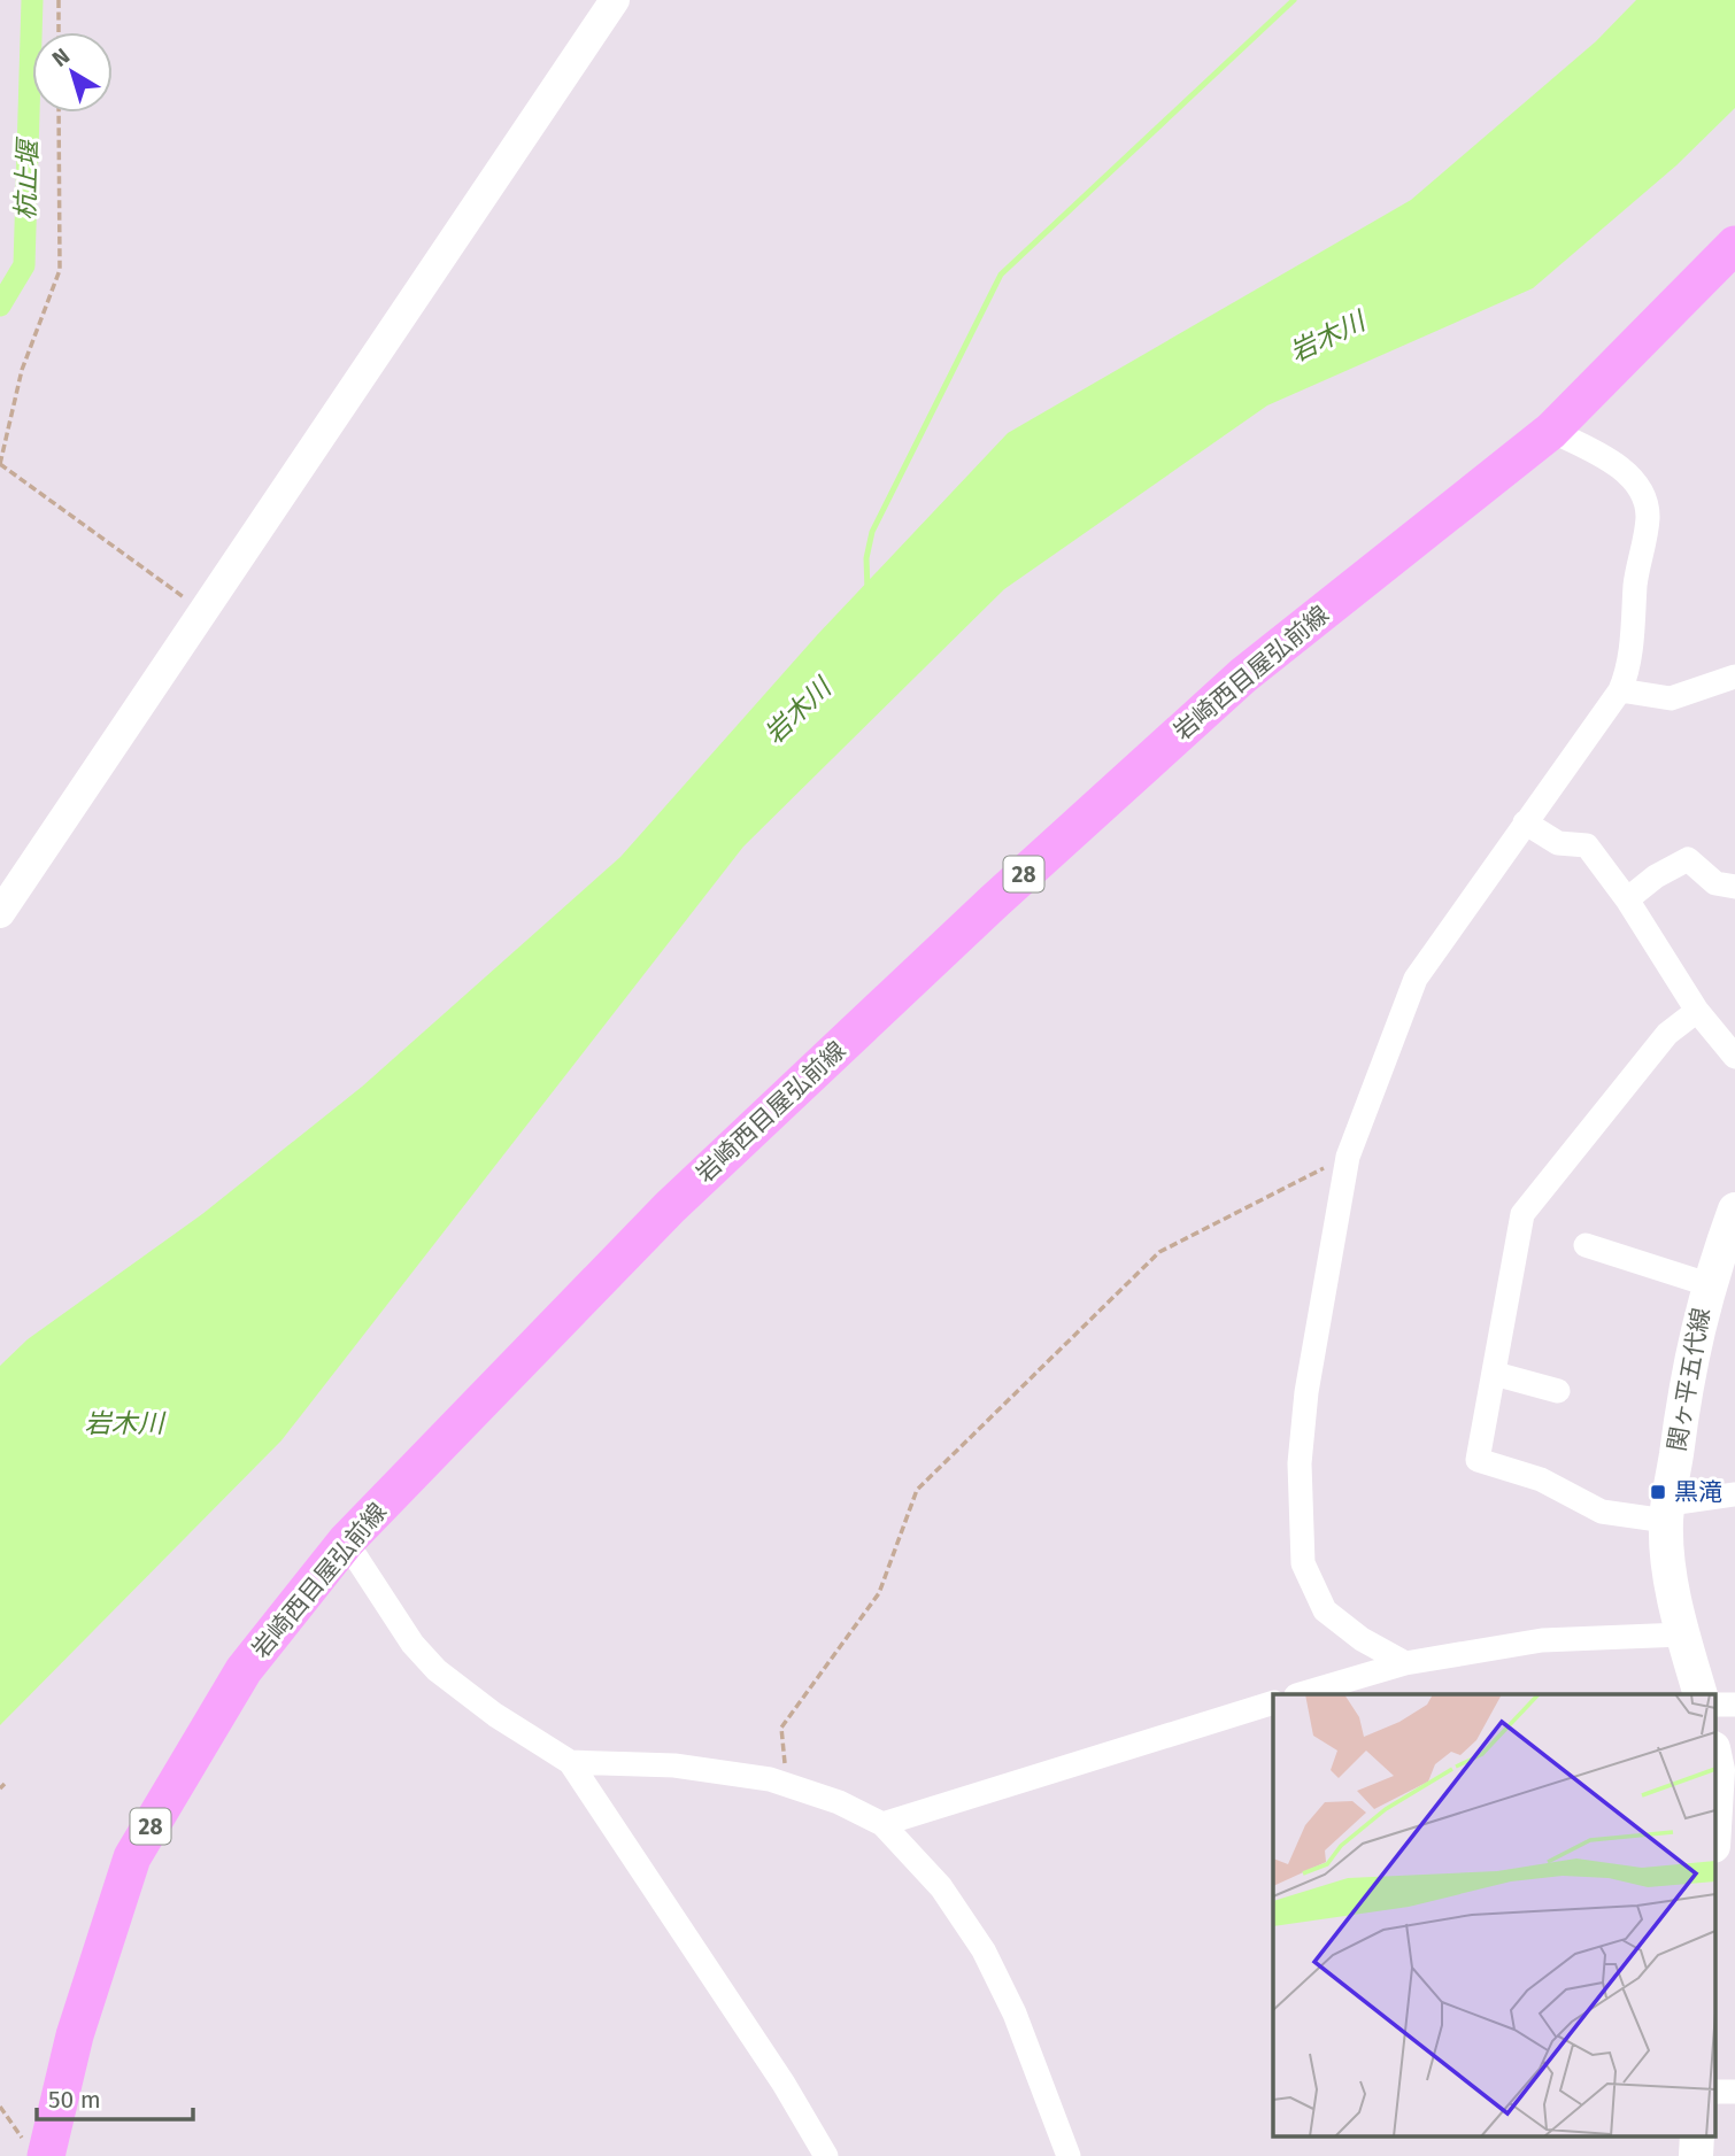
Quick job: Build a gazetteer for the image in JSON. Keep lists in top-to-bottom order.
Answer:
{
  "streets": {
    "main road": ["岩崎西目屋弘前線", "28", "関ヶ平五代線"]
  },
  "water": ["杭止堰", "岩木川"],
  "places": {
    "transit": ["黒滝"]
  },
  "scale_bar": "50 m",
  "north": "top left"
}
